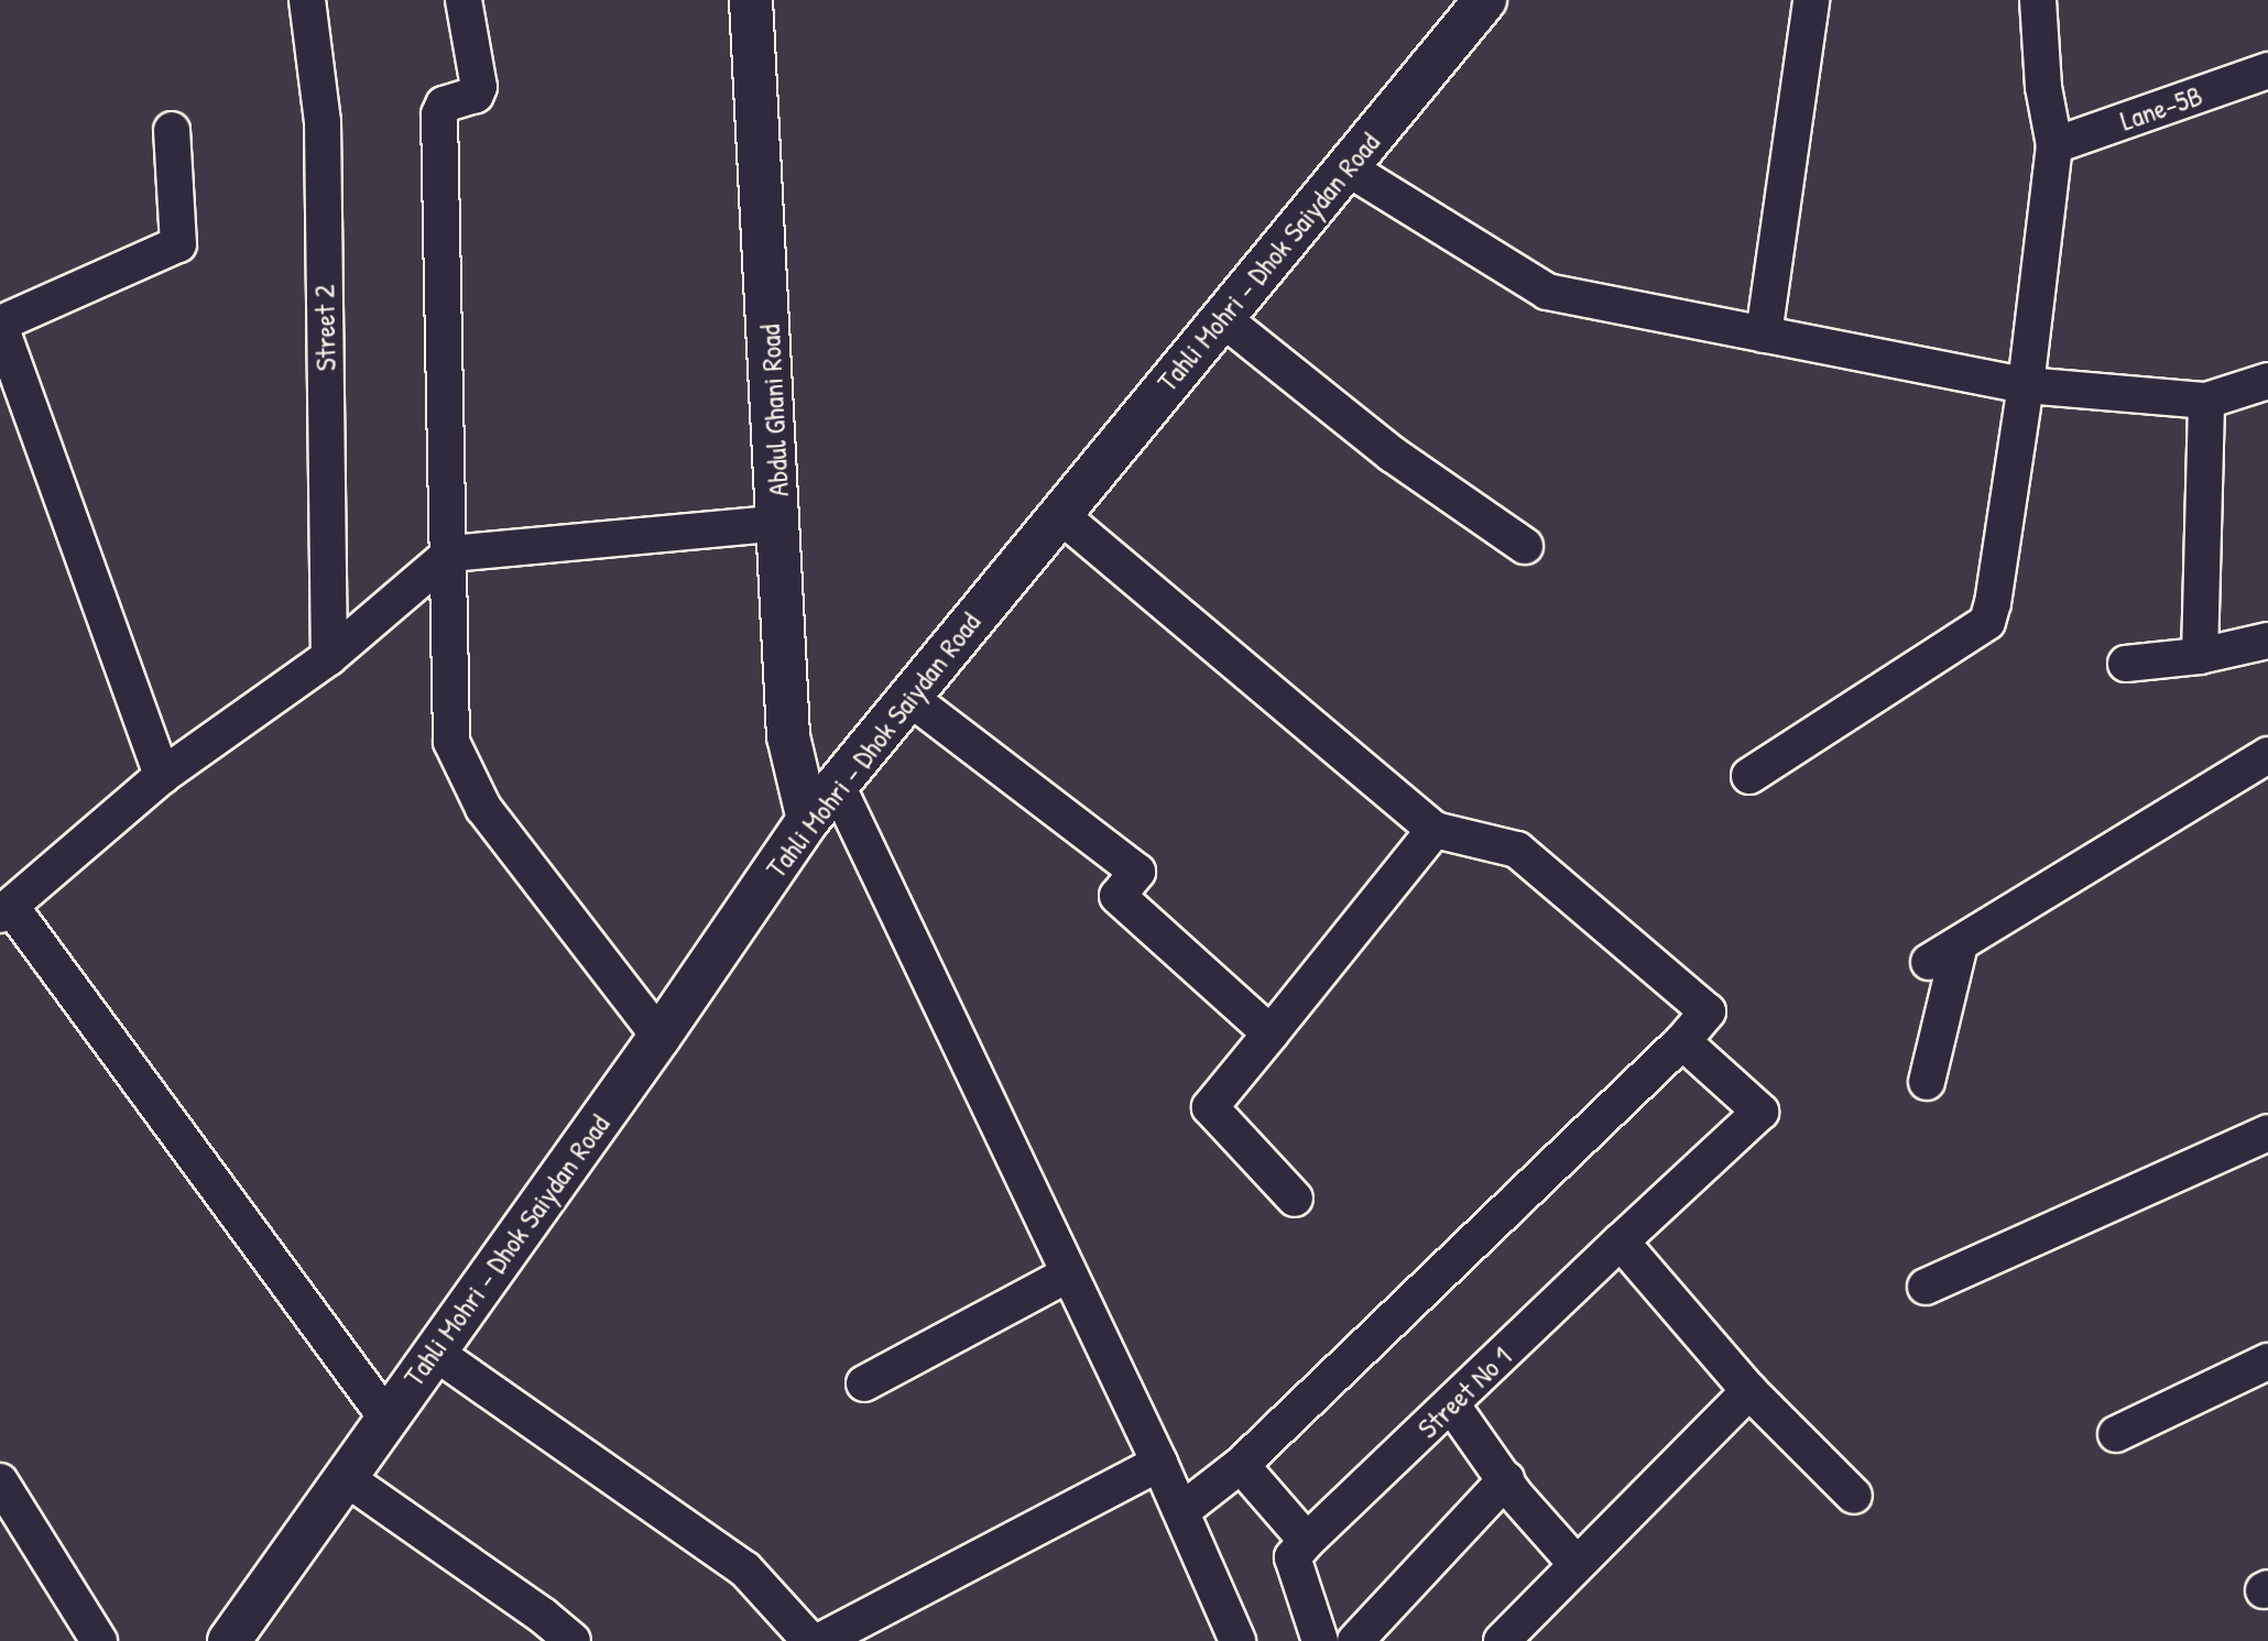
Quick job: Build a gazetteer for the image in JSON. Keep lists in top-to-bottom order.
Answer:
{
  "streets": {
    "street": [
      "Lane-5B",
      "Tahli Mohri - Dhok Saiydan Road",
      "Street 2",
      "Abdul Ghani Road",
      "Street No 1"
    ]
  },
  "crossings": [
    ["Tahli Mohri - Dhok Saiydan Road", "Abdul Ghani Road"]
  ]
}
